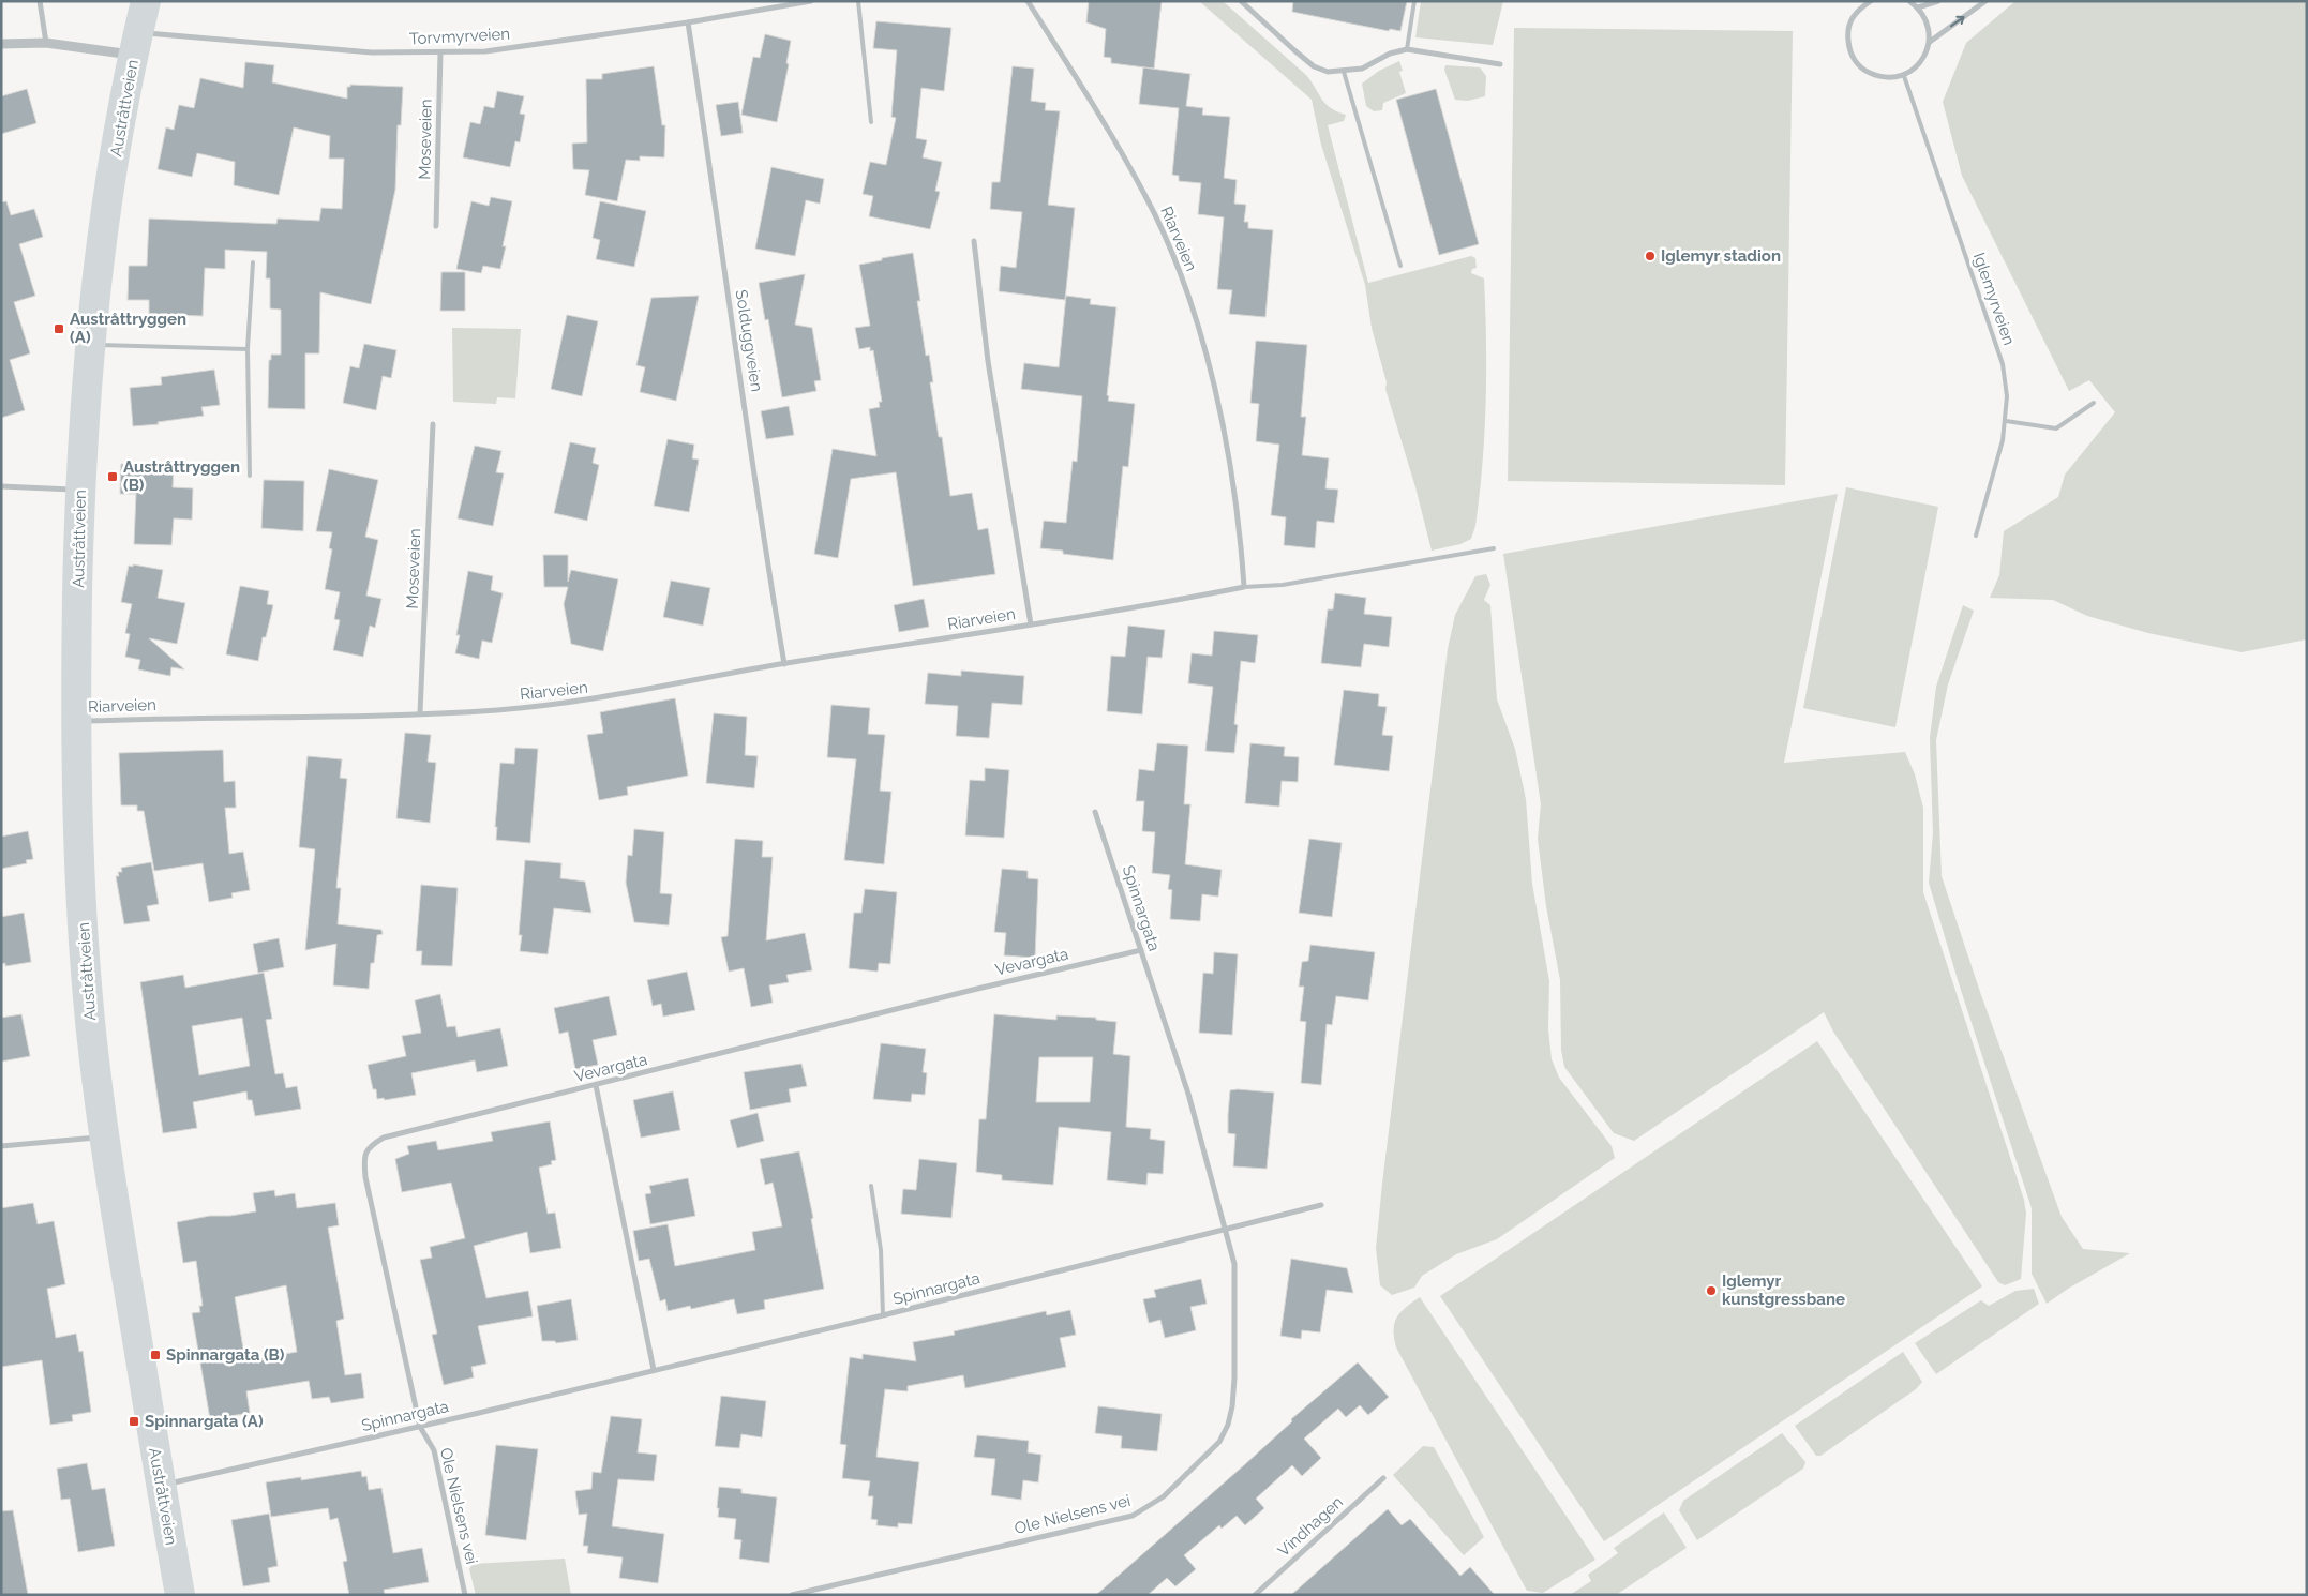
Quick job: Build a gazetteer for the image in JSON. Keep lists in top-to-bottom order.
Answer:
{
  "streets": {
    "main road": ["Austråttveien"],
    "street": [
      "Torvmyrveien",
      "Moseveien",
      "Riarveien",
      "Solduggveien",
      "Spinnargata",
      "Vevargata",
      "Ole Nielsens vei",
      "Vindhagen"
    ],
    "lane": ["Iglemyrveien"]
  },
  "crossings": [
    ["Torvmyrveien", "Austråttveien"],
    ["Torvmyrveien", "Moseveien"],
    ["Torvmyrveien", "Solduggveien"],
    ["Austråttveien", "Riarveien"],
    ["Austråttveien", "Spinnargata"],
    ["Moseveien", "Riarveien"],
    ["Riarveien", "Solduggveien"],
    ["Spinnargata", "Vevargata"],
    ["Spinnargata", "Ole Nielsens vei"],
    ["Vevargata", "Ole Nielsens vei"]
  ],
  "places": {
    "other": ["Iglemyr stadion", "Iglemyr kunstgressbane"],
    "transit": [
      "Austråttryggen (A)",
      "Austråttryggen (B)",
      "Spinnargata (B)",
      "Spinnargata (A)"
    ]
  }
}
